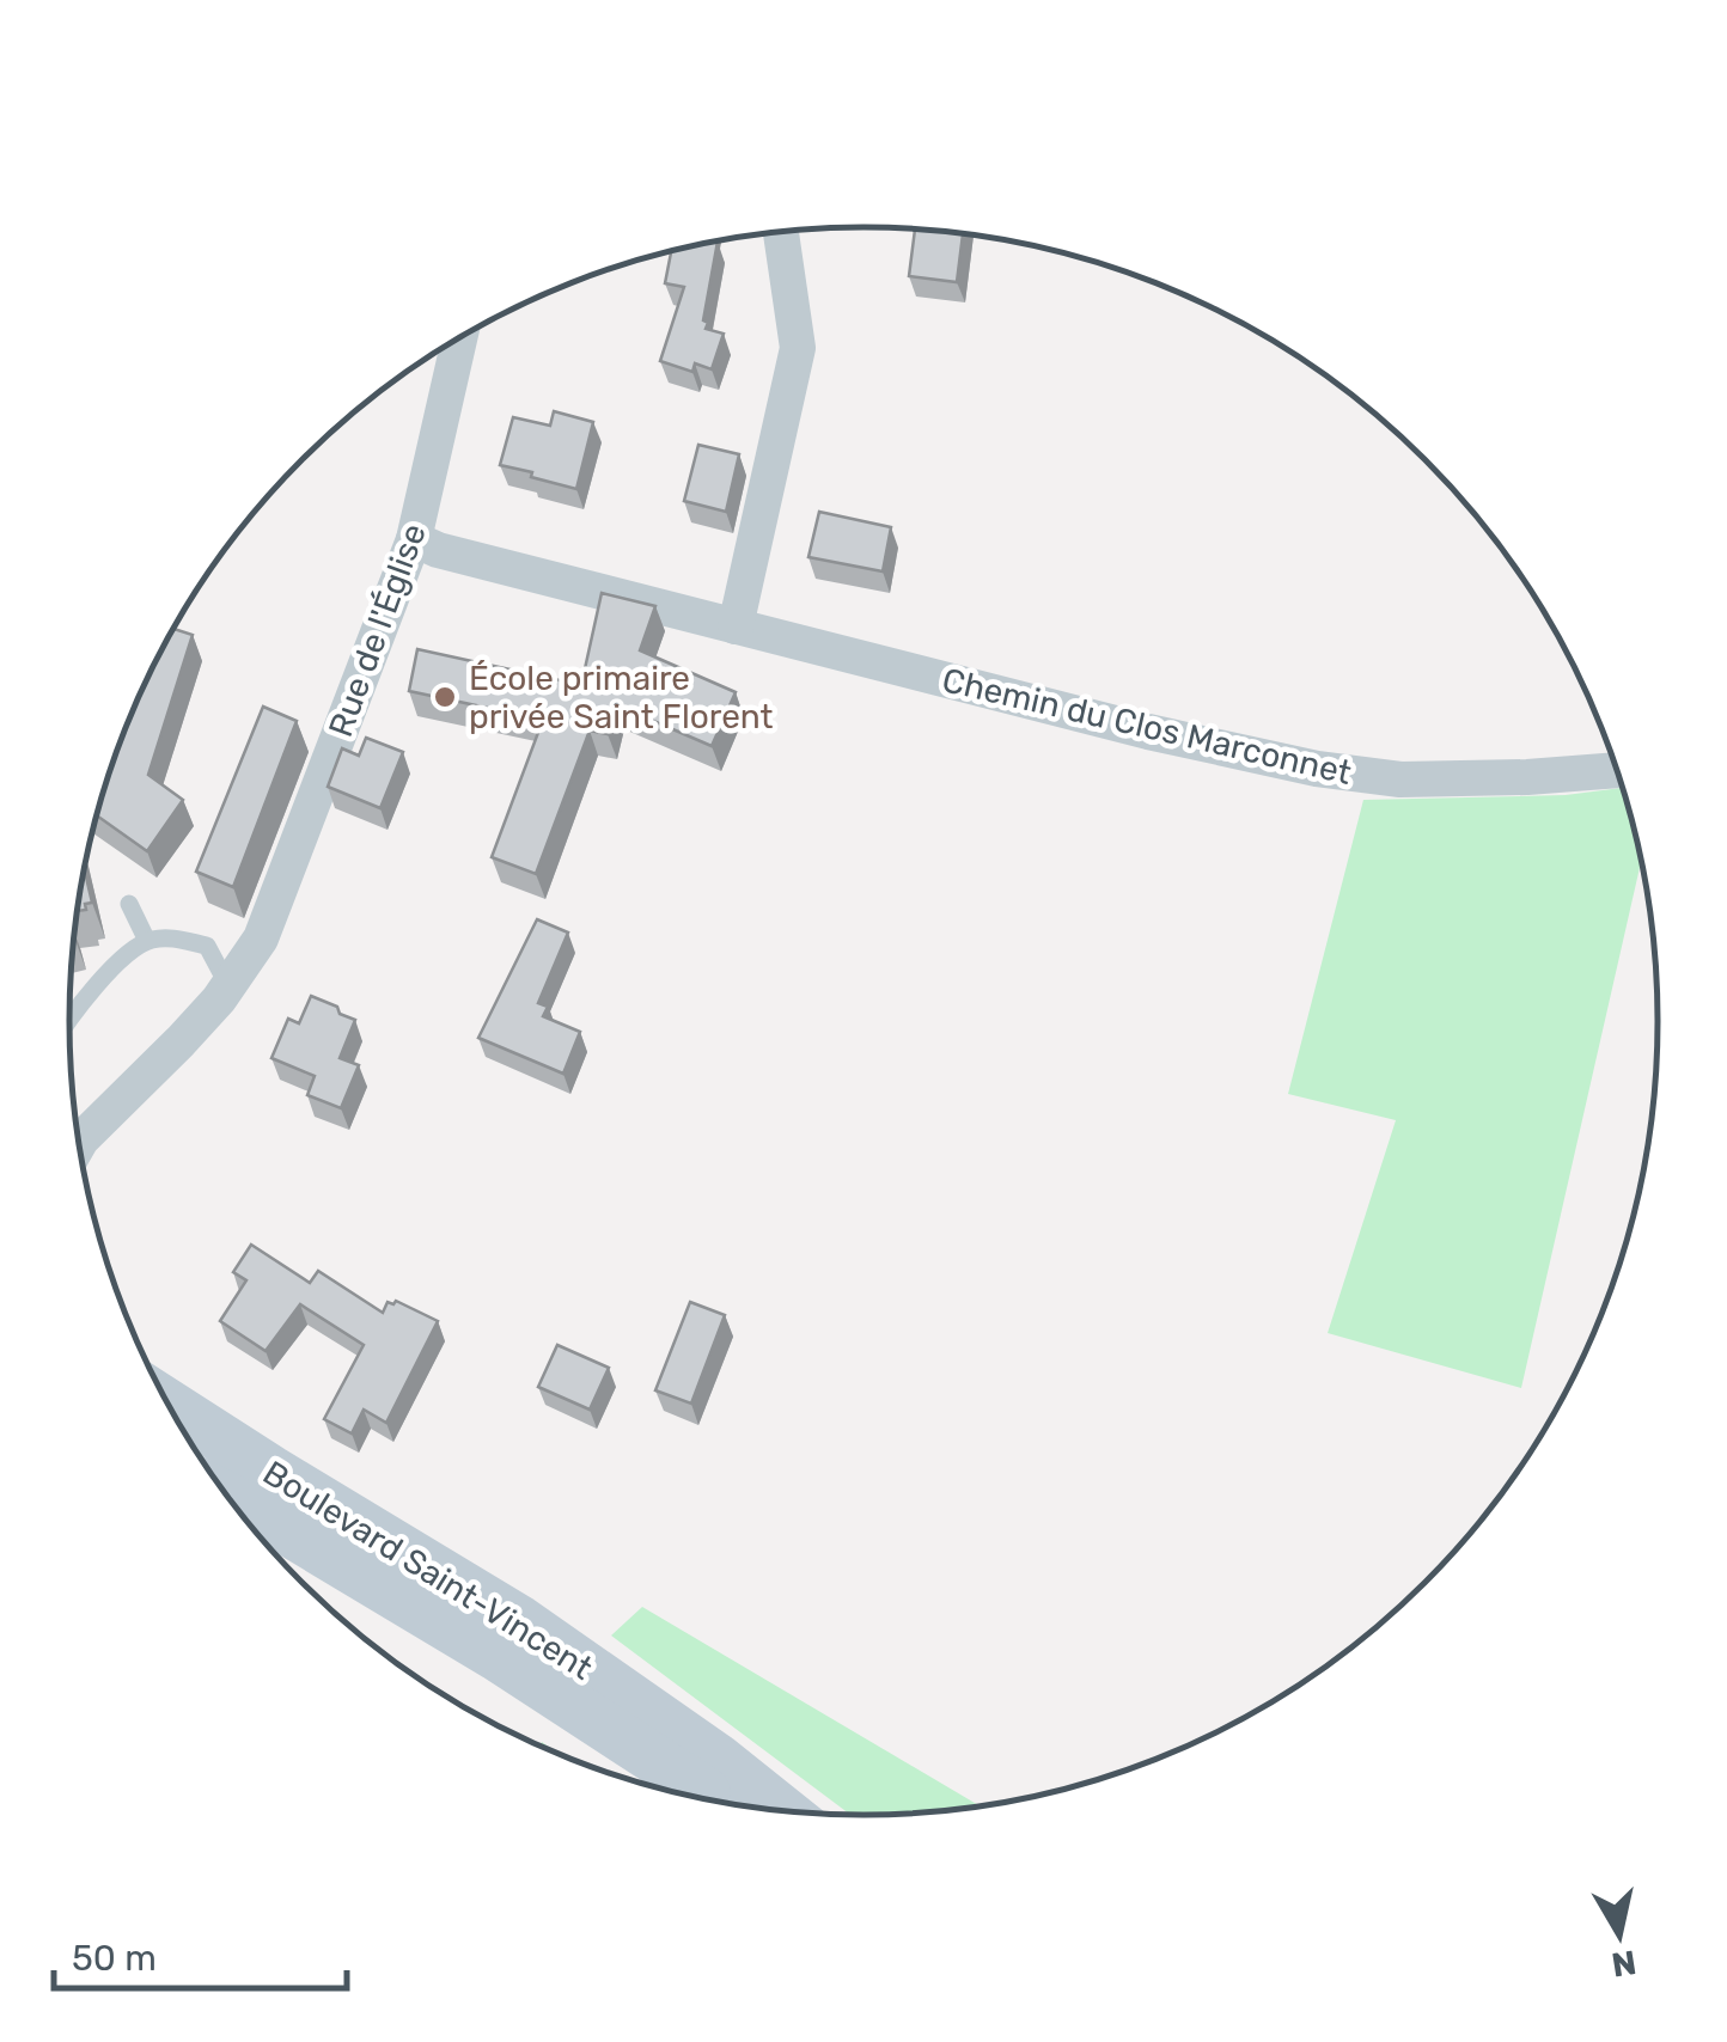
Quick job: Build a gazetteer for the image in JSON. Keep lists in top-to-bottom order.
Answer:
{
  "streets": {
    "main road": ["Boulevard Saint-Vincent"],
    "street": ["Rue de l'Église", "Chemin du Clos Marconnet"]
  },
  "crossings": [
    ["Rue de l'Église", "Chemin du Clos Marconnet"]
  ],
  "places": ["École primaire privée Saint Florent"],
  "scale_bar": "50 m",
  "north": "bottom"
}
